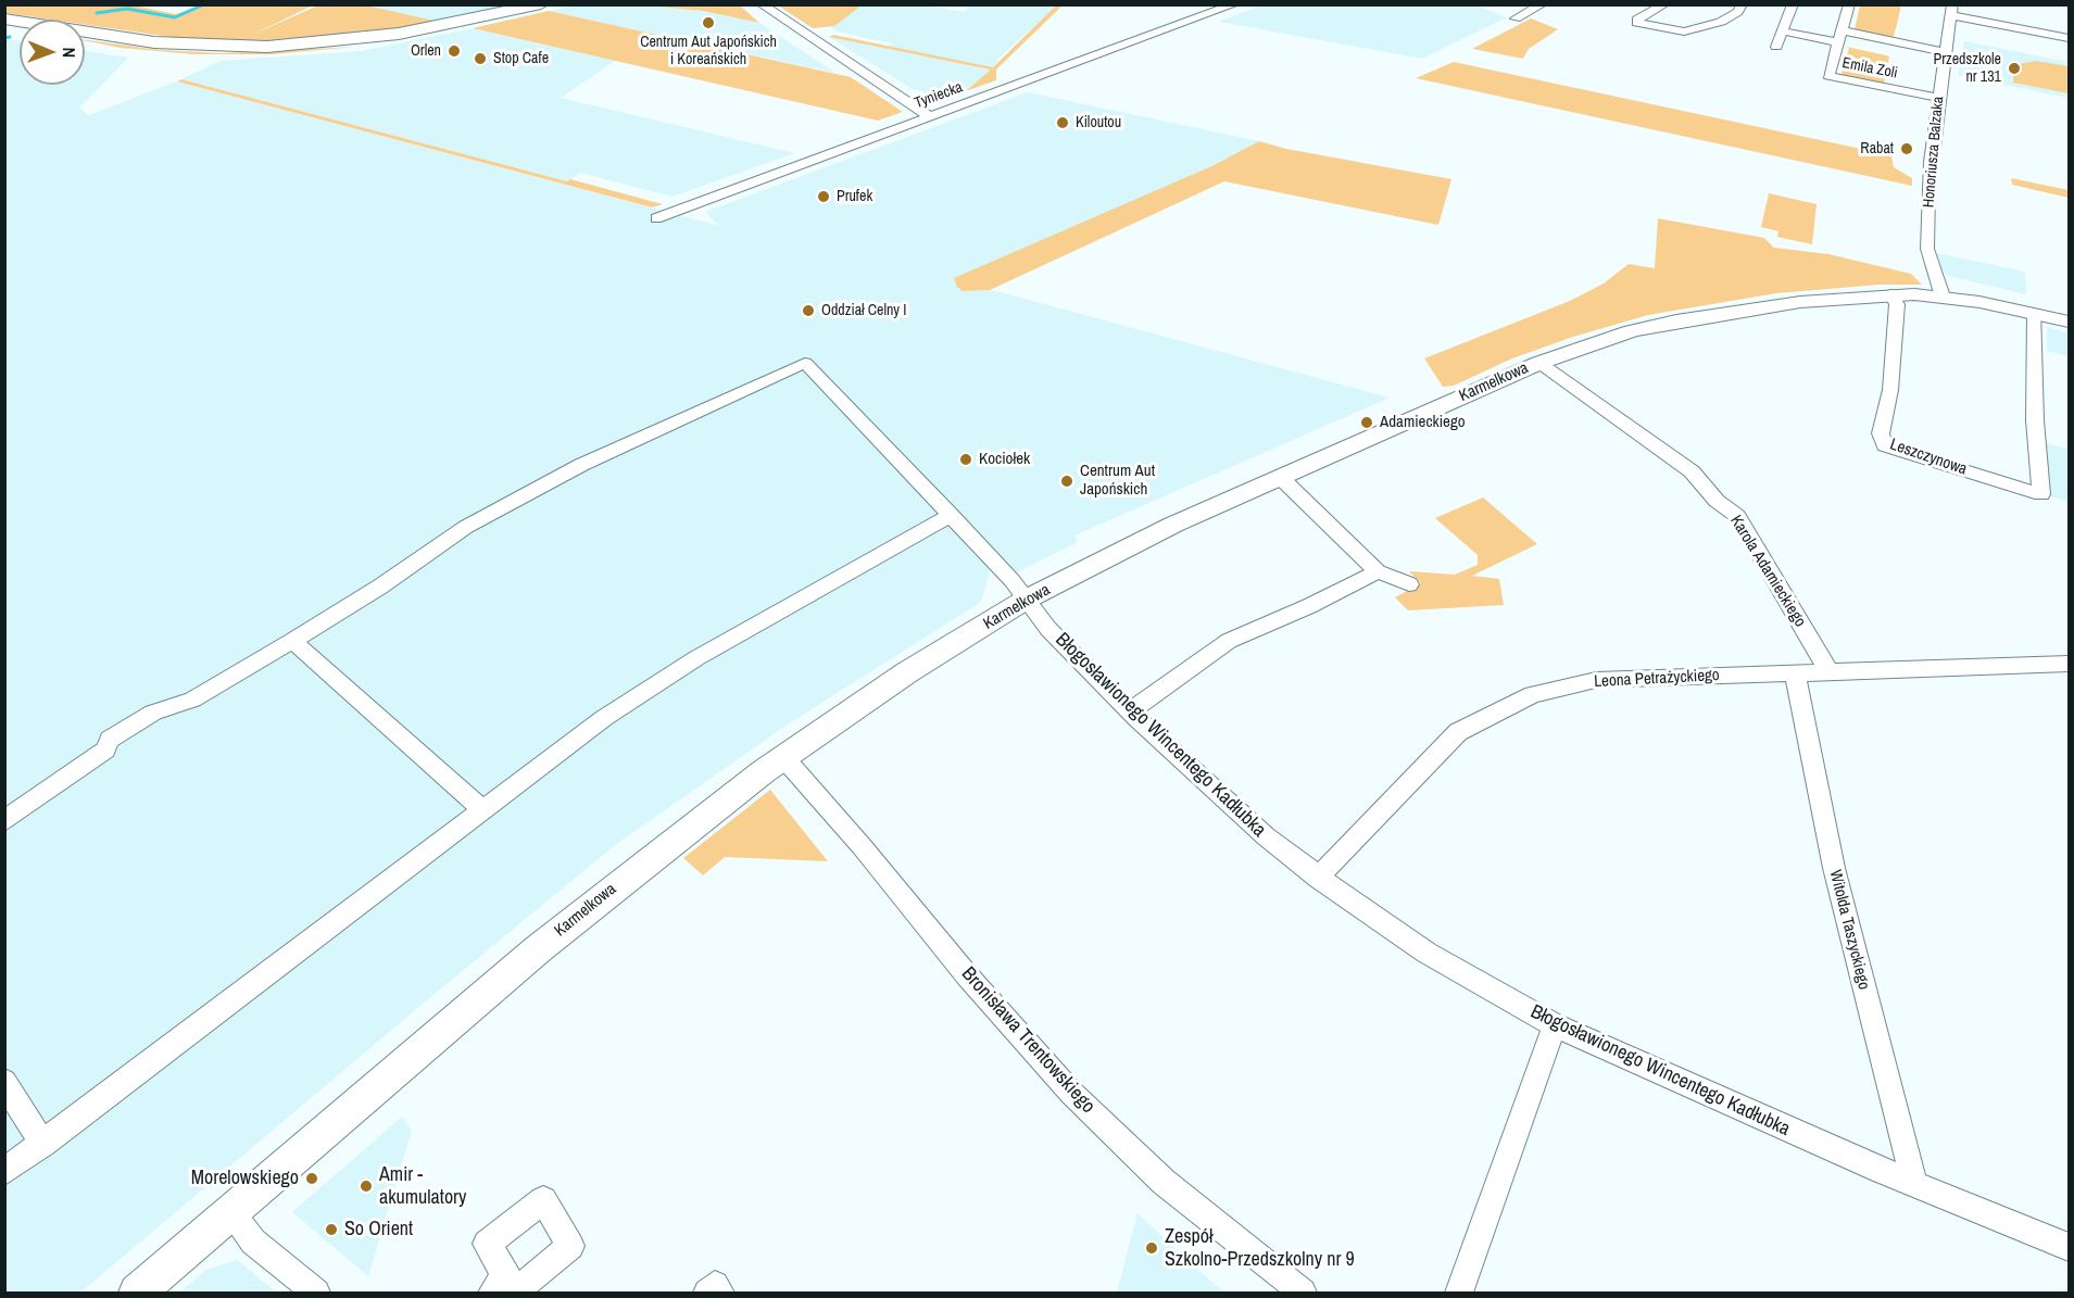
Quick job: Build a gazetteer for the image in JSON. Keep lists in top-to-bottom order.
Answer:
{
  "streets": {
    "street": [
      "Emila Zoli",
      "Tyniecka",
      "Honoriusza Balzaka",
      "Karmelkowa",
      "Leszczynowa",
      "Karola Adamieckiego",
      "Leona Petrażyckiego",
      "Błogosławionego Wincentego Kadłubka",
      "Witolda Taszyckiego",
      "Bronisława Trentowskiego"
    ]
  },
  "crossings": [
    ["Emila Zoli", "Honoriusza Balzaka"],
    ["Honoriusza Balzaka", "Karmelkowa"],
    ["Karmelkowa", "Leszczynowa"],
    ["Karmelkowa", "Karola Adamieckiego"],
    ["Karmelkowa", "Błogosławionego Wincentego Kadłubka"],
    ["Karmelkowa", "Bronisława Trentowskiego"],
    ["Karola Adamieckiego", "Leona Petrażyckiego"],
    ["Leona Petrażyckiego", "Błogosławionego Wincentego Kadłubka"],
    ["Leona Petrażyckiego", "Witolda Taszyckiego"],
    ["Błogosławionego Wincentego Kadłubka", "Witolda Taszyckiego"]
  ],
  "places": [
    "Centrum Aut Japońskich i Koreańskich",
    "Orlen",
    "Stop Cafe",
    "Przedszkole nr 131",
    "Kiloutou",
    "Rabat",
    "Prufek",
    "Oddział Celny I",
    "Adamieckiego",
    "Kociołek",
    "Centrum Aut Japońskich",
    "Morelowskiego",
    "Amir - akumulatory",
    "So Orient",
    "Zespół Szkolno-Przedszkolny nr 9"
  ],
  "north": "right"
}
